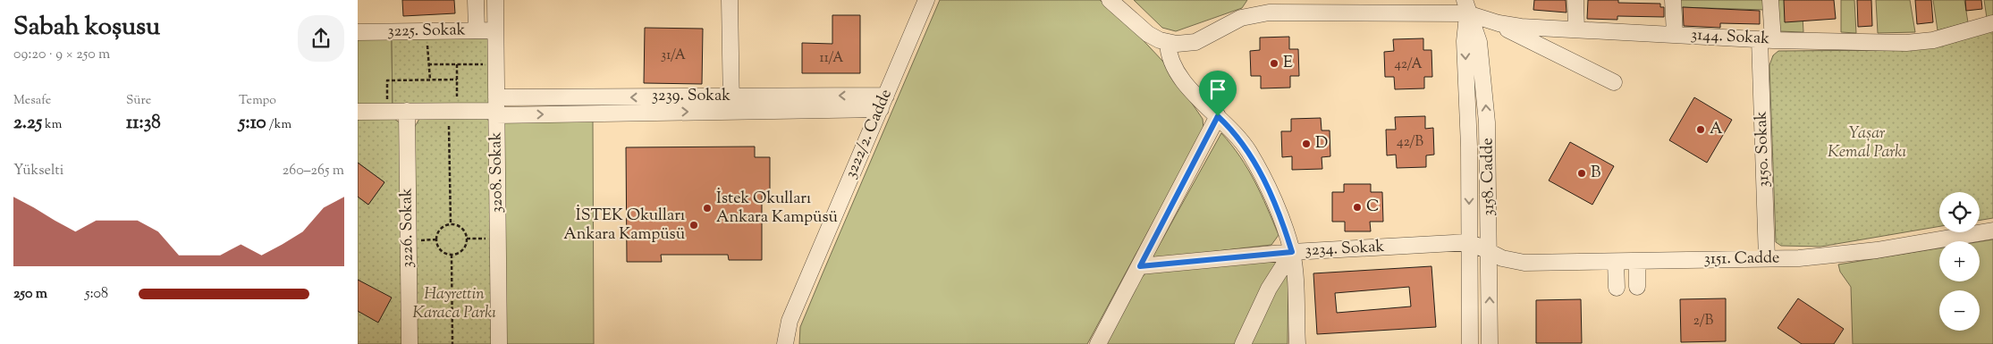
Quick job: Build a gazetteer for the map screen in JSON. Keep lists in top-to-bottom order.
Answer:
{
  "streets": {
    "street": [
      "3225. Sokak",
      "3144. Sokak",
      "3239. Sokak",
      "3222/2. Cadde",
      "3150. Sokak",
      "3208. Sokak",
      "3158. Cadde",
      "3226. Sokak",
      "3234. Sokak",
      "3151. Cadde"
    ]
  },
  "crossings": [
    ["3225. Sokak", "3208. Sokak"],
    ["3144. Sokak", "3150. Sokak"],
    ["3144. Sokak", "3158. Cadde"],
    ["3239. Sokak", "3222/2. Cadde"],
    ["3239. Sokak", "3208. Sokak"],
    ["3239. Sokak", "3226. Sokak"],
    ["3150. Sokak", "3151. Cadde"],
    ["3158. Cadde", "3234. Sokak"],
    ["3158. Cadde", "3151. Cadde"],
    ["3234. Sokak", "3151. Cadde"]
  ],
  "parks": ["Yaşar Kemal Parkı", "Hayrettin Karaca Parkı"],
  "places": [
    "E",
    "A",
    "D",
    "B",
    "C",
    "İstek Okulları Ankara Kampüsü",
    "İSTEK Okulları Ankara Kampüsü"
  ],
  "house_numbers": [
    "31/A",
    "11/A",
    "42/A",
    "42/B",
    "2/B"
  ],
  "page": {
    "heading": ["Sabah koşusu", "09:20 · 9 × 250 m"],
    "stats": [
      ["Mesafe", "2.25 km"],
      ["Süre", "11:38"],
      ["Tempo", "5:10 /km"]
    ],
    "chart": ["Yükselti", "260–265 m"],
    "map_buttons": ["+", "−"],
    "list": [
      {
        "name": "250 m",
        "note": "5:08"
      }
    ]
  }
}
